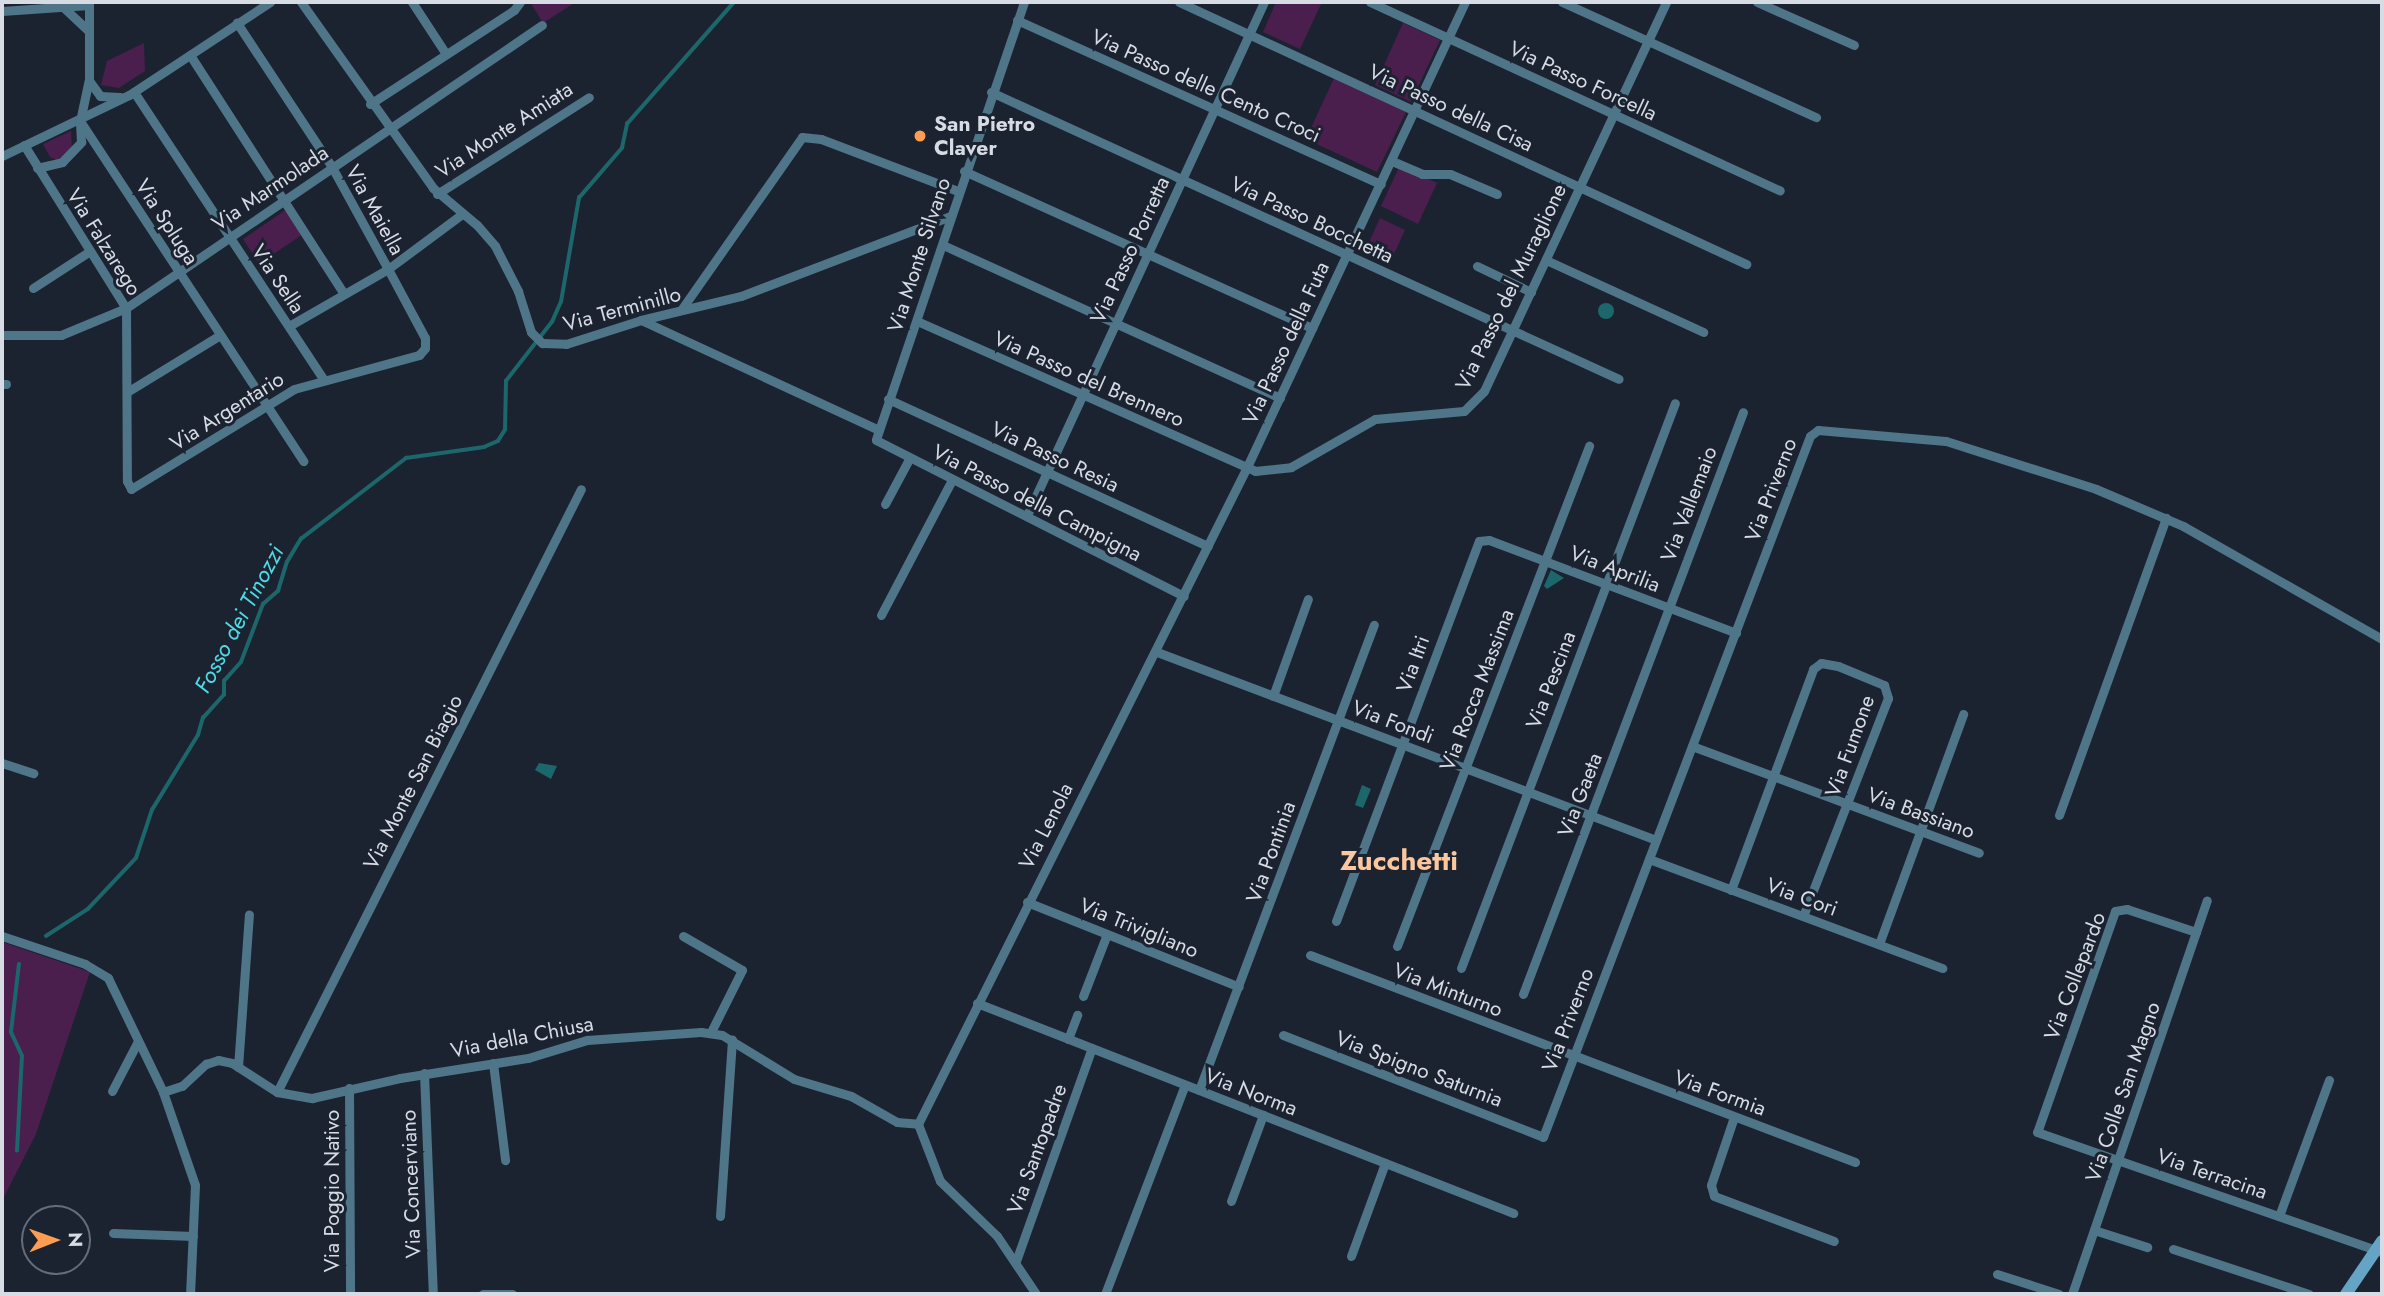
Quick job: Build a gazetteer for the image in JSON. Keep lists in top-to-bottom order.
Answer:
{
  "streets": {
    "street": [
      "Via Passo Forcella",
      "Via Passo delle Cento Croci",
      "Via Passo della Cisa",
      "Via Monte Amiata",
      "Via Marmolada",
      "Via Maiella",
      "Via Passo Bocchetta",
      "Via Spluga",
      "Via Falzarego",
      "Via Passo Porretta",
      "Via Monte Silvano",
      "Via Sella",
      "Via Passo del Muraglione",
      "Via Terminillo",
      "Via Passo della Futa",
      "Via Passo del Brennero",
      "Via Argentario",
      "Via Passo Resia",
      "Via Priverno",
      "Via Passo della Campigna",
      "Via Vallemaio",
      "Via Aprilia",
      "Via Itri",
      "Via Pescina",
      "Via Rocca Massima",
      "Via Fondi",
      "Via Fumone",
      "Via Monte San Biagio",
      "Via Gaeta",
      "Via Bassiano",
      "Via Lenola",
      "Via Pontinia",
      "Via Cori",
      "Via Trivigliano",
      "Via Collepardo",
      "Via Minturno",
      "Via della Chiusa",
      "Via Spigno Saturnia",
      "Via Norma",
      "Via Colle San Magno",
      "Via Formia",
      "Via Santopadre",
      "Via Terracina",
      "Via Concerviano",
      "Via Poggio Nativo"
    ]
  },
  "crossings": [
    ["Via Passo Forcella", "Via Passo del Muraglione"],
    ["Via Passo Forcella", "Via Passo della Futa"],
    ["Via Passo delle Cento Croci", "Via Passo Porretta"],
    ["Via Passo delle Cento Croci", "Via Monte Silvano"],
    ["Via Passo delle Cento Croci", "Via Passo della Futa"],
    ["Via Passo della Cisa", "Via Passo Porretta"],
    ["Via Passo della Cisa", "Via Passo del Muraglione"],
    ["Via Passo della Cisa", "Via Passo della Futa"],
    ["Via Monte Amiata", "Via Terminillo"],
    ["Via Marmolada", "Via Maiella"],
    ["Via Marmolada", "Via Spluga"],
    ["Via Marmolada", "Via Falzarego"],
    ["Via Marmolada", "Via Sella"],
    ["Via Marmolada", "Via Terminillo"],
    ["Via Maiella", "Via Argentario"],
    ["Via Passo Bocchetta", "Via Passo Porretta"],
    ["Via Passo Bocchetta", "Via Monte Silvano"],
    ["Via Passo Bocchetta", "Via Passo del Muraglione"],
    ["Via Passo Bocchetta", "Via Passo della Futa"],
    ["Via Spluga", "Via Argentario"],
    ["Via Falzarego", "Via Argentario"],
    ["Via Passo Porretta", "Via Passo del Brennero"],
    ["Via Passo Porretta", "Via Passo Resia"],
    ["Via Monte Silvano", "Via Terminillo"],
    ["Via Monte Silvano", "Via Passo del Brennero"],
    ["Via Monte Silvano", "Via Passo Resia"],
    ["Via Monte Silvano", "Via Passo della Campigna"],
    ["Via Sella", "Via Argentario"],
    ["Via Passo del Muraglione", "Via Passo della Futa"],
    ["Via Passo del Muraglione", "Via Passo del Brennero"],
    ["Via Passo della Futa", "Via Passo del Brennero"],
    ["Via Passo della Futa", "Via Passo Resia"],
    ["Via Passo della Futa", "Via Lenola"],
    ["Via Passo Resia", "Via Lenola"],
    ["Via Priverno", "Via Aprilia"],
    ["Via Priverno", "Via Fondi"],
    ["Via Priverno", "Via Bassiano"],
    ["Via Priverno", "Via Cori"],
    ["Via Priverno", "Via Minturno"],
    ["Via Priverno", "Via Spigno Saturnia"],
    ["Via Priverno", "Via Formia"],
    ["Via Passo della Campigna", "Via Lenola"],
    ["Via Vallemaio", "Via Aprilia"],
    ["Via Vallemaio", "Via Gaeta"],
    ["Via Aprilia", "Via Itri"],
    ["Via Aprilia", "Via Pescina"],
    ["Via Aprilia", "Via Rocca Massima"],
    ["Via Aprilia", "Via Gaeta"],
    ["Via Itri", "Via Fondi"],
    ["Via Pescina", "Via Fondi"],
    ["Via Rocca Massima", "Via Fondi"],
    ["Via Fondi", "Via Gaeta"],
    ["Via Fondi", "Via Lenola"],
    ["Via Fondi", "Via Pontinia"],
    ["Via Fumone", "Via Bassiano"],
    ["Via Fumone", "Via Cori"],
    ["Via Monte San Biagio", "Via della Chiusa"],
    ["Via Lenola", "Via Trivigliano"],
    ["Via Lenola", "Via della Chiusa"],
    ["Via Lenola", "Via Norma"],
    ["Via Pontinia", "Via Trivigliano"],
    ["Via Pontinia", "Via Norma"],
    ["Via Collepardo", "Via Colle San Magno"],
    ["Via Collepardo", "Via Terracina"],
    ["Via Minturno", "Via Formia"],
    ["Via della Chiusa", "Via Concerviano"],
    ["Via della Chiusa", "Via Poggio Nativo"],
    ["Via Norma", "Via Santopadre"],
    ["Via Colle San Magno", "Via Terracina"]
  ],
  "districts": ["Zucchetti"],
  "water": ["Fosso dei Tinozzi"],
  "places": ["San Pietro Claver"],
  "north": "right"
}
